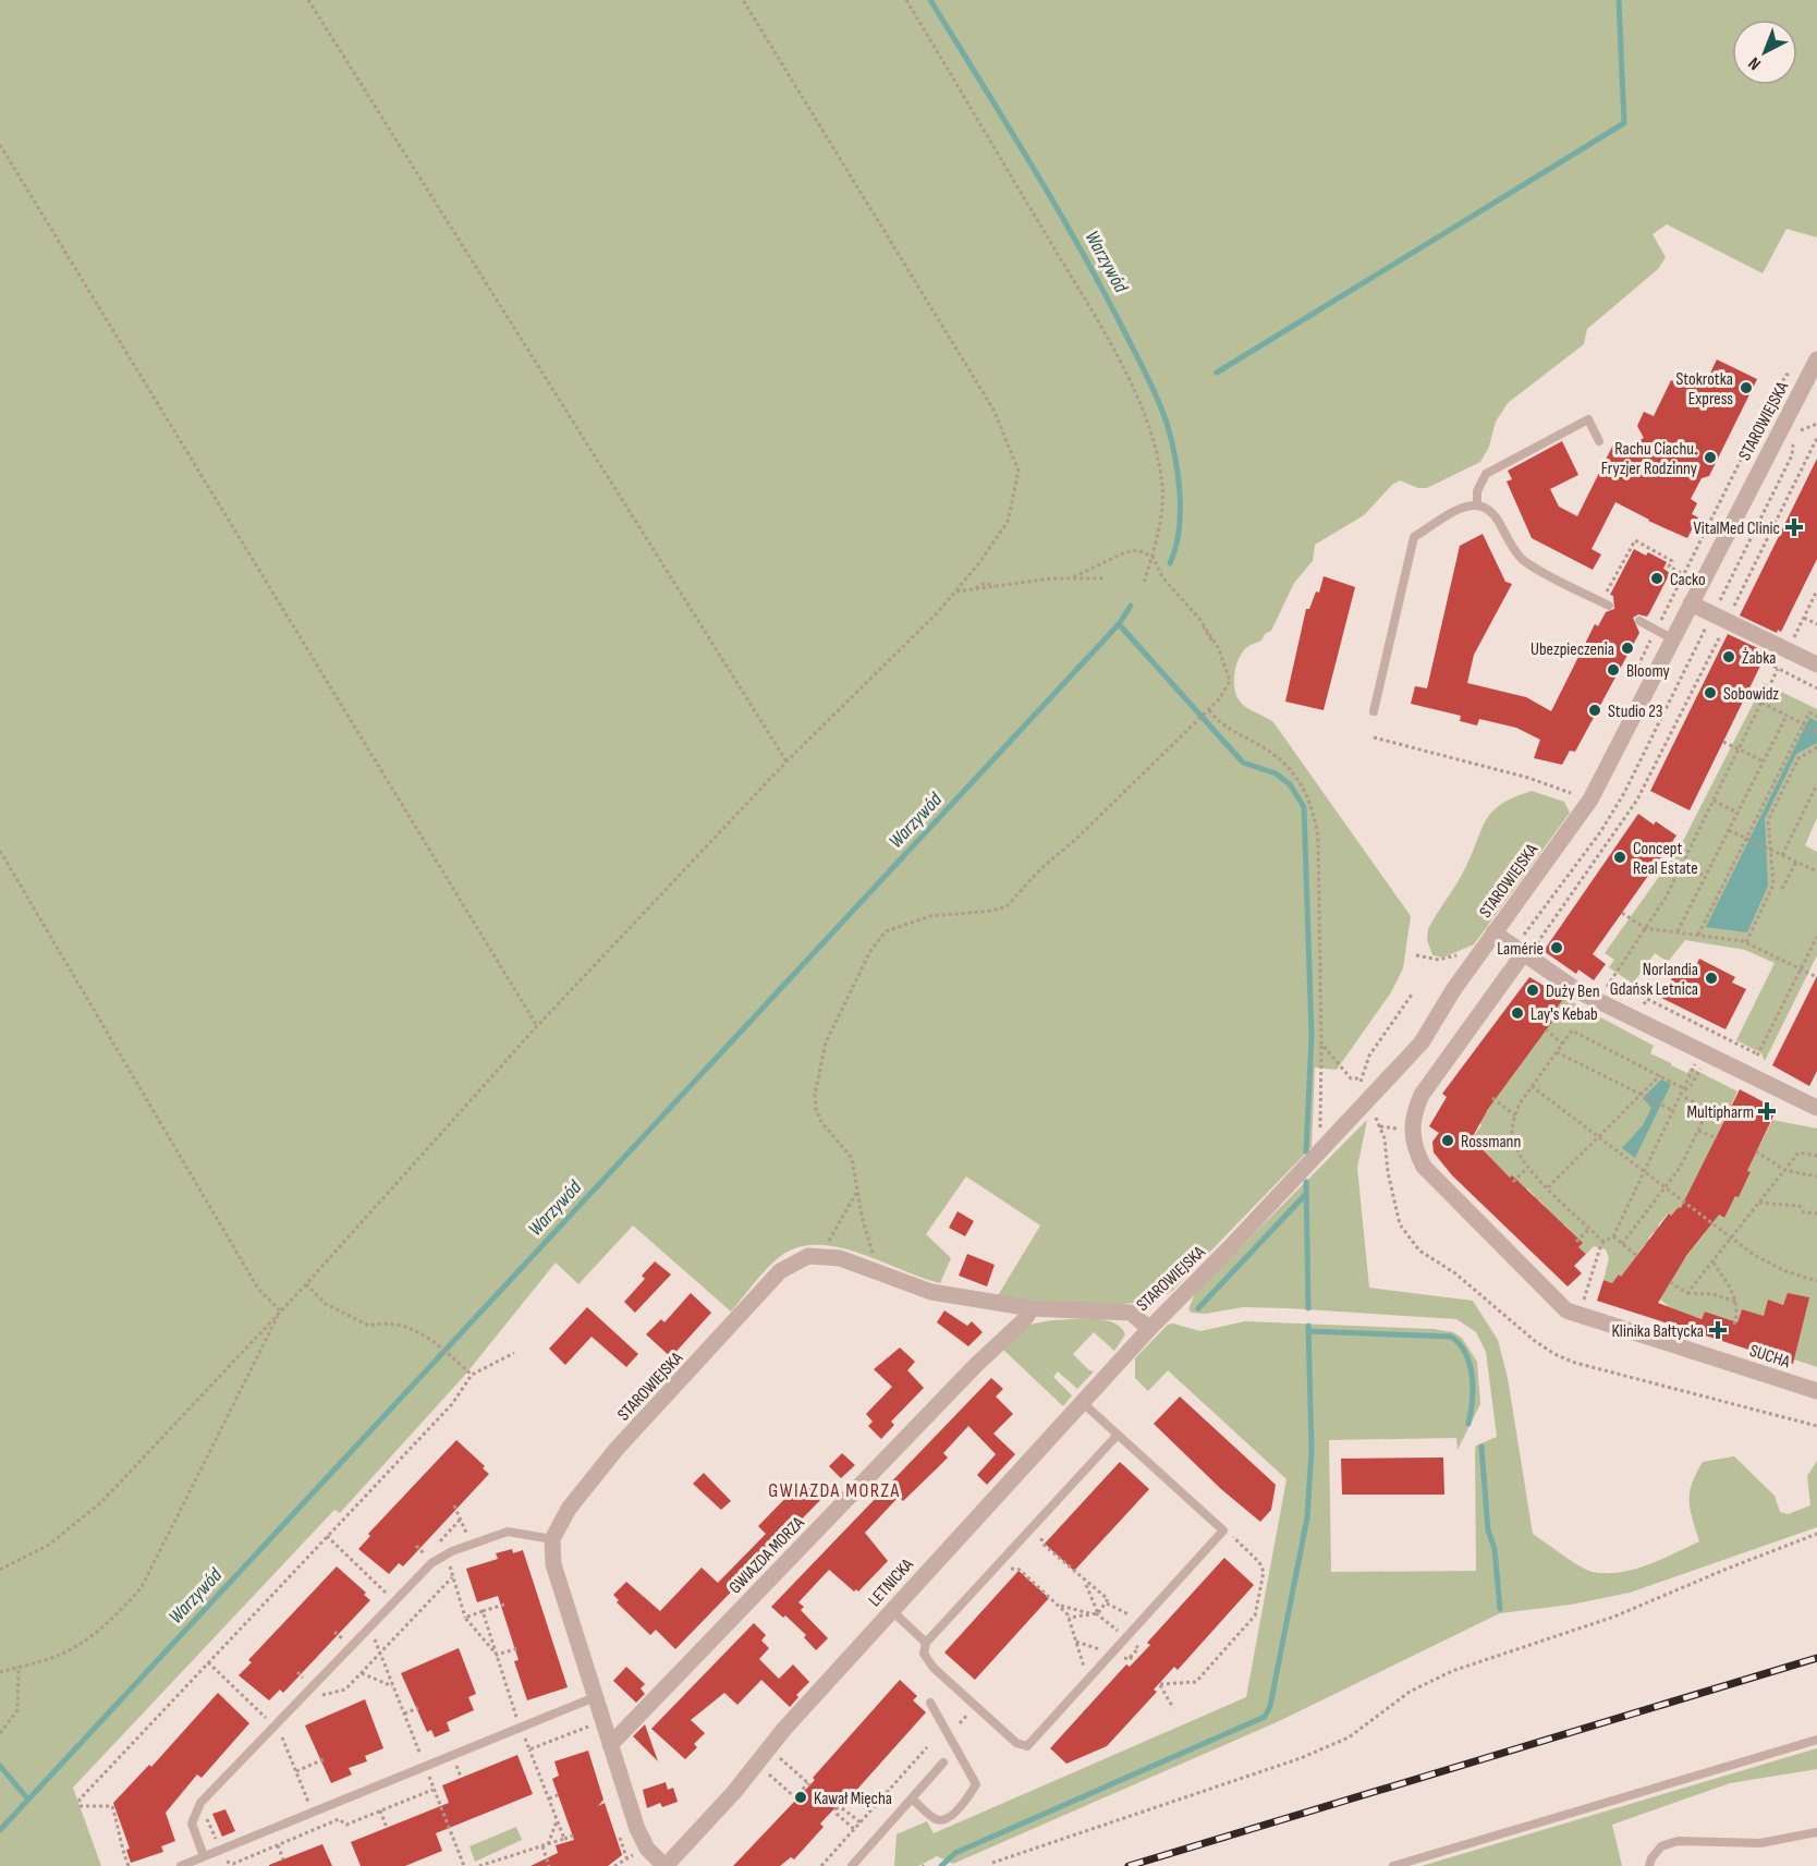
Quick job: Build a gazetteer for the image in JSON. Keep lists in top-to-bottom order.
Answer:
{
  "streets": {
    "street": [
      "STAROWIEJSKA",
      "SUCHA",
      "GWIAZDA MORZA",
      "LETNICKA"
    ]
  },
  "crossings": [
    ["STAROWIEJSKA", "GWIAZDA MORZA"],
    ["STAROWIEJSKA", "LETNICKA"]
  ],
  "districts": ["GWIAZDA MORZA"],
  "water": ["Warzywód"],
  "places": {
    "other": [
      "Stokrotka Express",
      "Rachu Ciachu. Fryzjer Rodzinny",
      "Cacko",
      "Ubezpieczenia",
      "Żabka",
      "Bloomy",
      "Sobowidz",
      "Studio 23",
      "Concept Real Estate",
      "Lamérie",
      "Norlandia Gdańsk Letnica",
      "Duży Ben",
      "Lay's Kebab",
      "Rossmann",
      "Kawał Mięcha"
    ],
    "health": ["VitalMed Clinic", "Multipharm", "Klinika Bałtycka"]
  },
  "north": "bottom left"
}
